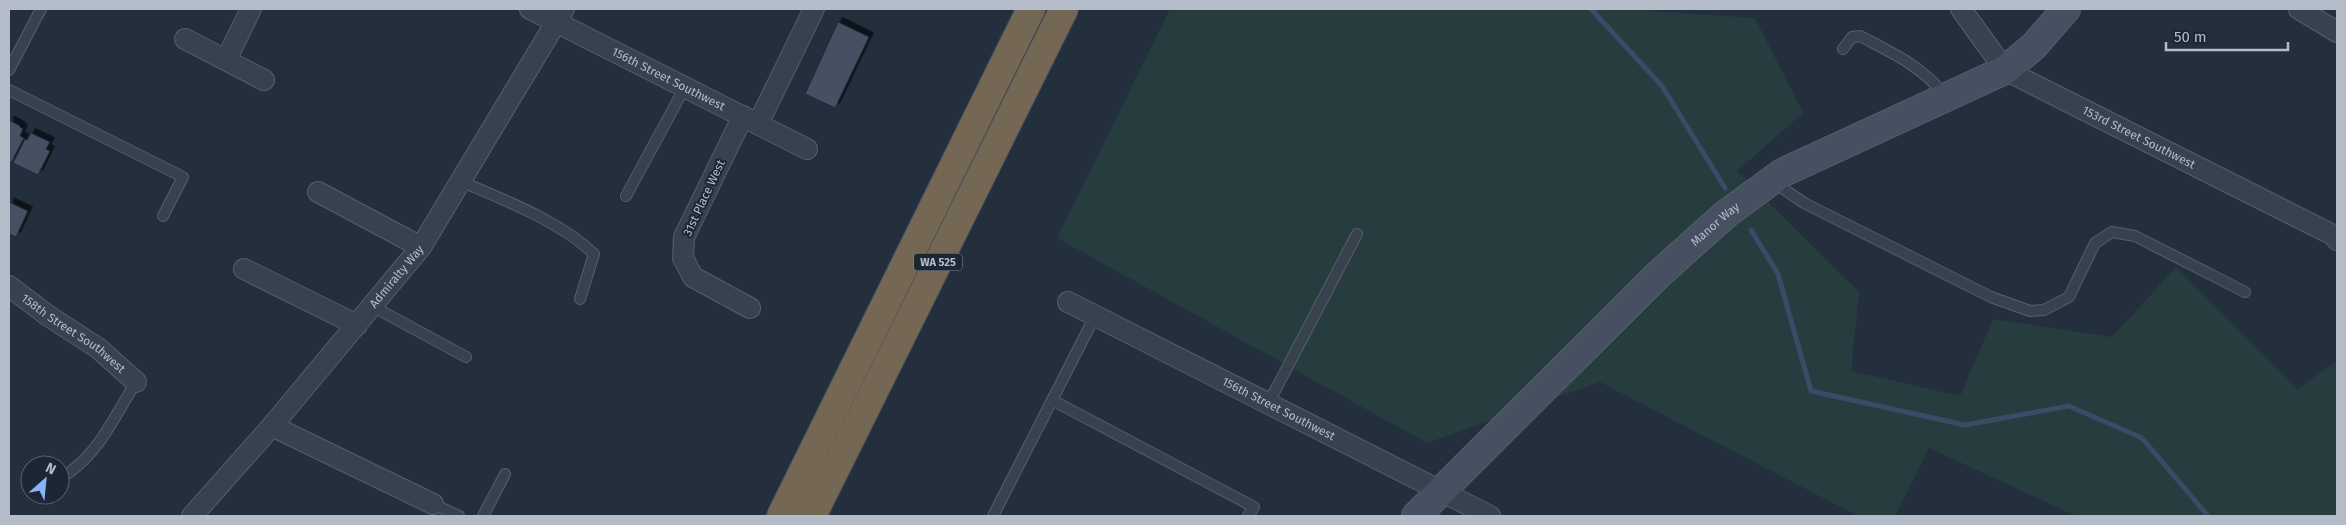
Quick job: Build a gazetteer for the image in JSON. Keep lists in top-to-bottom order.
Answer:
{
  "streets": {
    "highway": ["WA 525"],
    "street": [
      "156th Street Southwest",
      "153rd Street Southwest",
      "31st Place West",
      "Manor Way",
      "Admiralty Way",
      "158th Street Southwest"
    ]
  },
  "crossings": [
    ["156th Street Southwest", "31st Place West"],
    ["156th Street Southwest", "Manor Way"],
    ["156th Street Southwest", "Admiralty Way"],
    ["153rd Street Southwest", "Manor Way"]
  ],
  "scale_bar": "50 m",
  "north": "top right"
}
